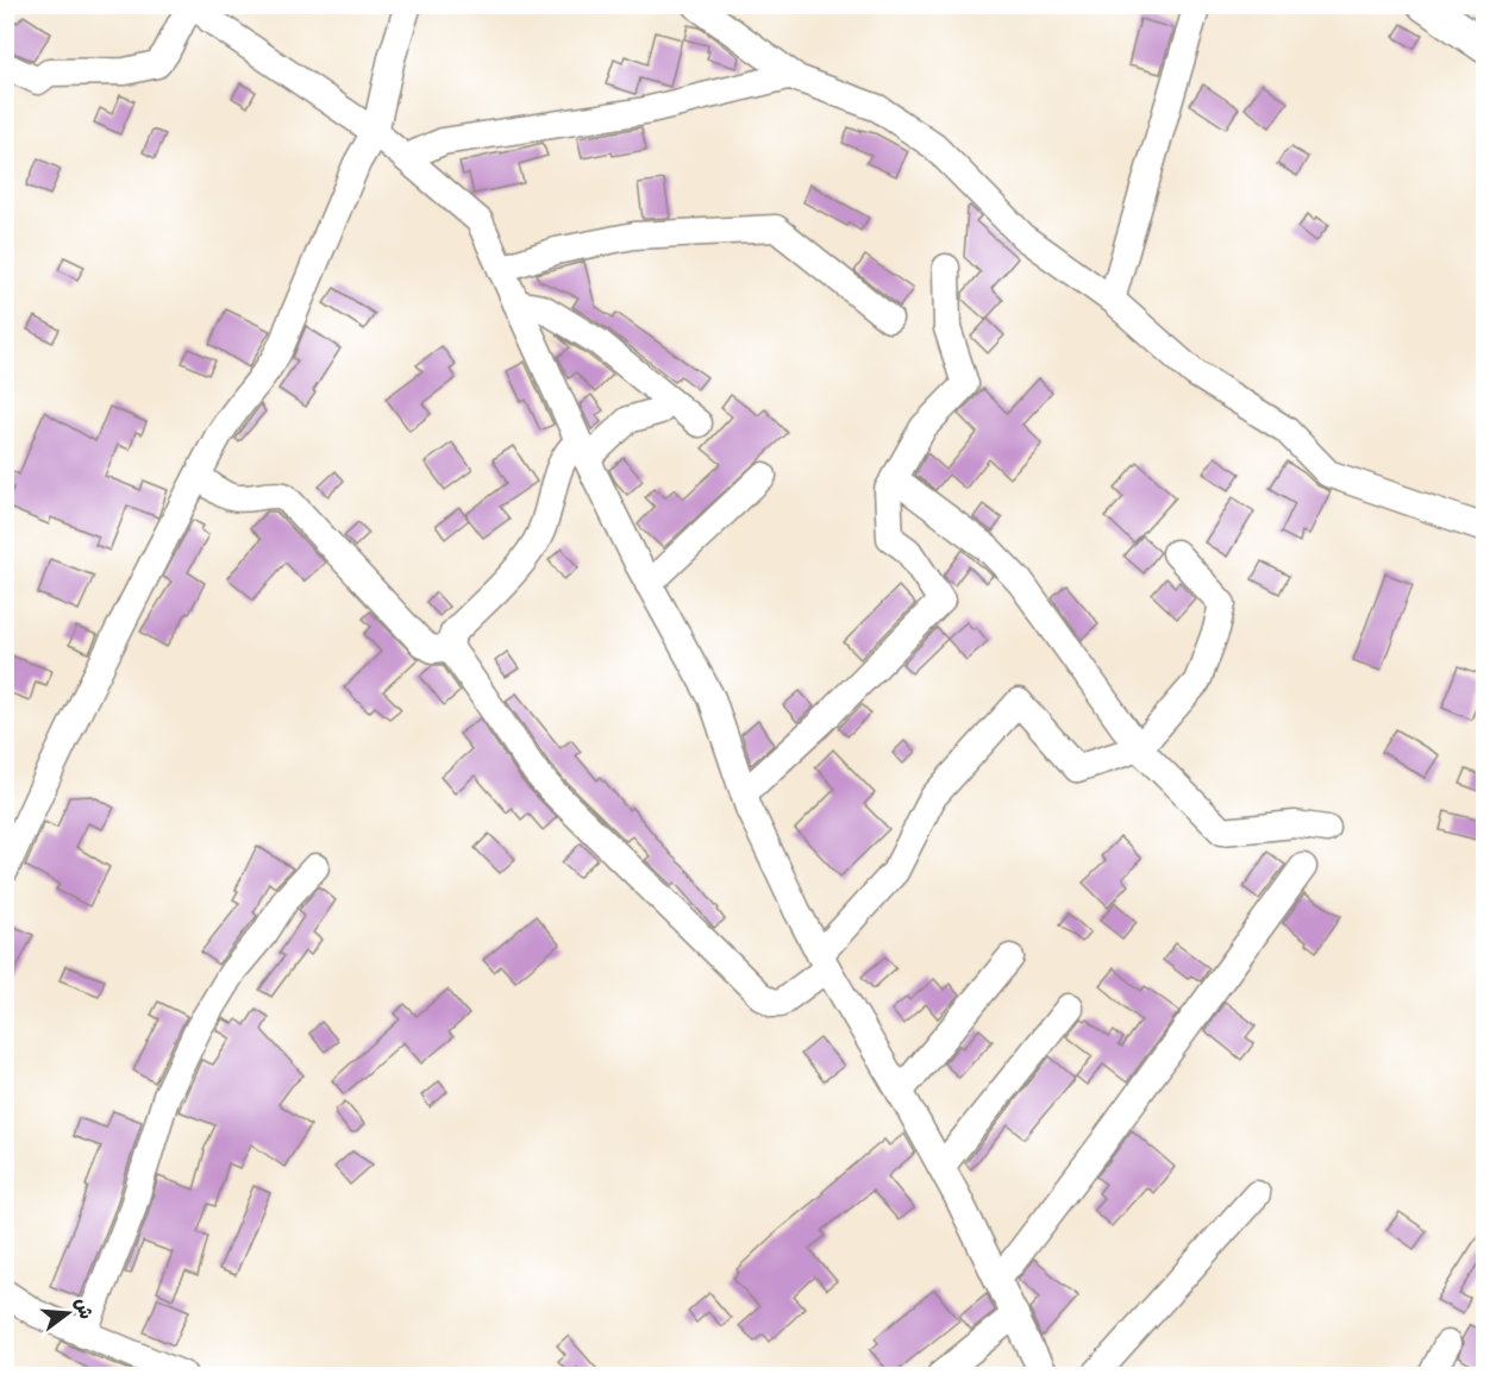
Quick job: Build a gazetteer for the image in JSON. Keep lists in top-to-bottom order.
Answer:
{
  "north": "right"
}
